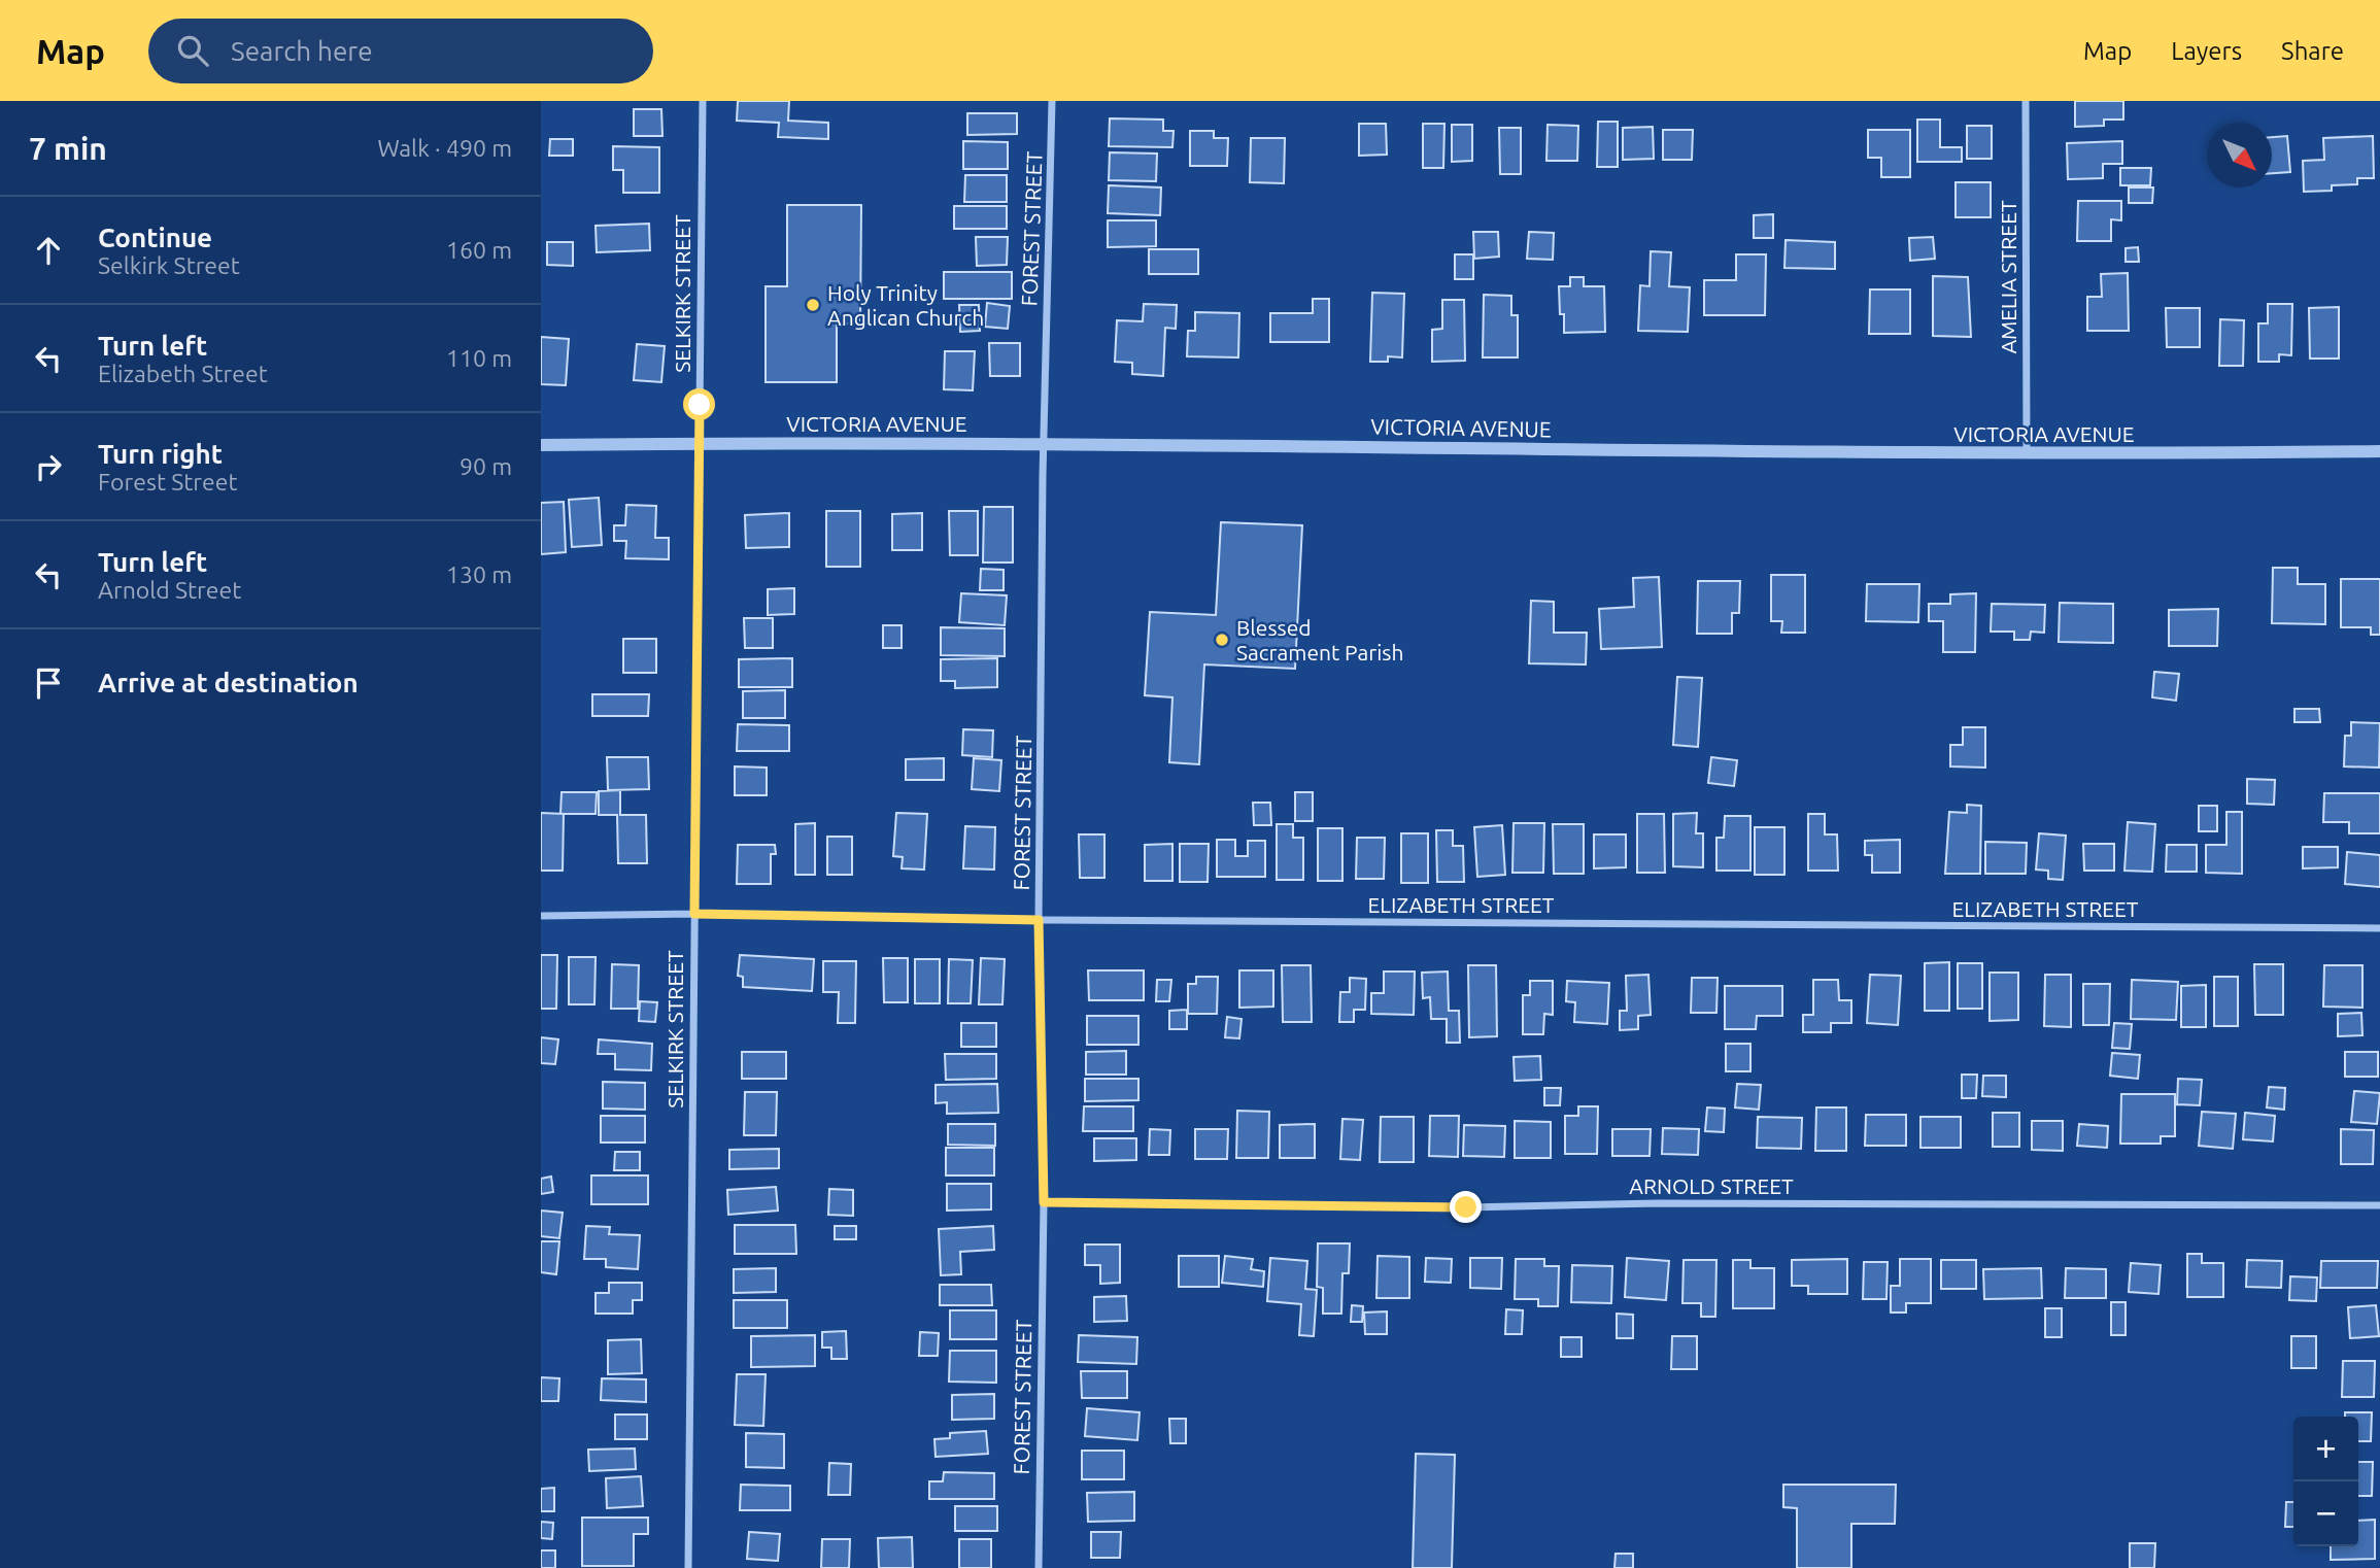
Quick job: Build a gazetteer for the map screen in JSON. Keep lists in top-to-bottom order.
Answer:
{
  "streets": {
    "street": [
      "FOREST STREET",
      "AMELIA STREET",
      "SELKIRK STREET",
      "VICTORIA AVENUE",
      "ELIZABETH STREET",
      "ARNOLD STREET"
    ]
  },
  "crossings": [
    ["FOREST STREET", "VICTORIA AVENUE"],
    ["FOREST STREET", "ELIZABETH STREET"],
    ["FOREST STREET", "ARNOLD STREET"],
    ["AMELIA STREET", "VICTORIA AVENUE"],
    ["SELKIRK STREET", "VICTORIA AVENUE"],
    ["SELKIRK STREET", "ELIZABETH STREET"]
  ],
  "places": ["Holy Trinity Anglican Church", "Blessed Sacrament Parish"],
  "north": "bottom right",
  "page": {
    "header": "Map",
    "search": "Search here",
    "nav": ["Map", "Layers", "Share"],
    "heading": ["7 min", "Walk · 490 m"],
    "list": [
      ["Continue", "Selkirk Street", "160 m"],
      ["Turn left", "Elizabeth Street", "110 m"],
      ["Turn right", "Forest Street", "90 m"],
      ["Turn left", "Arnold Street", "130 m"],
      "Arrive at destination"
    ],
    "map_buttons": ["+", "−"]
  }
}
